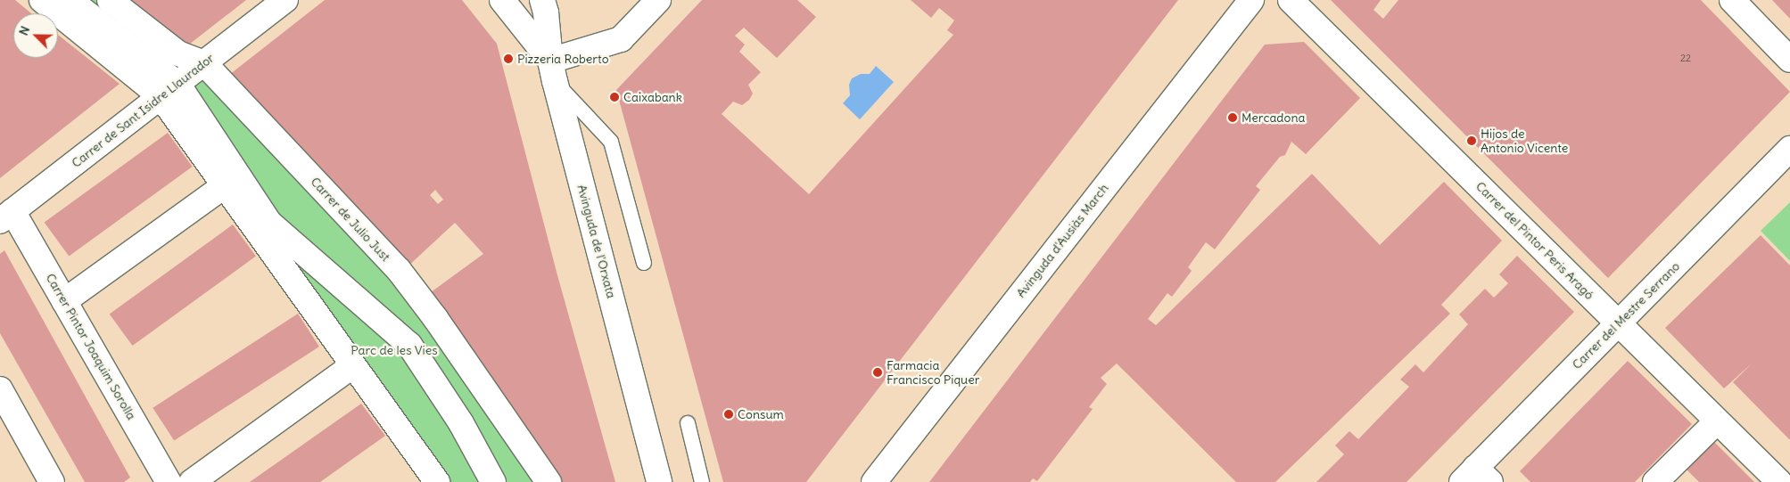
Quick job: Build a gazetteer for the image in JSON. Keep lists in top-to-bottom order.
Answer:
{
  "streets": {
    "street": [
      "Carrer de Sant Isidre Llaurador",
      "Carrer de Julio Just",
      "Avinguda d'Ausiàs March",
      "Carrer del Pintor Peris Aragó",
      "Avinguda de l'Orxata",
      "Carrer del Mestre Serrano",
      "Carrer Pintor Joaquim Sorolla"
    ]
  },
  "crossings": [
    ["Carrer de Sant Isidre Llaurador", "Carrer de Julio Just"],
    ["Carrer de Sant Isidre Llaurador", "Carrer Pintor Joaquim Sorolla"],
    ["Carrer del Pintor Peris Aragó", "Carrer del Mestre Serrano"]
  ],
  "parks": ["Parc de les Vies"],
  "places": [
    "Pizzeria Roberto",
    "Caixabank",
    "Mercadona",
    "Hijos de Antonio Vicente",
    "Farmacia Francisco Piquer",
    "Consum"
  ],
  "house_numbers": ["22"],
  "north": "top left"
}
